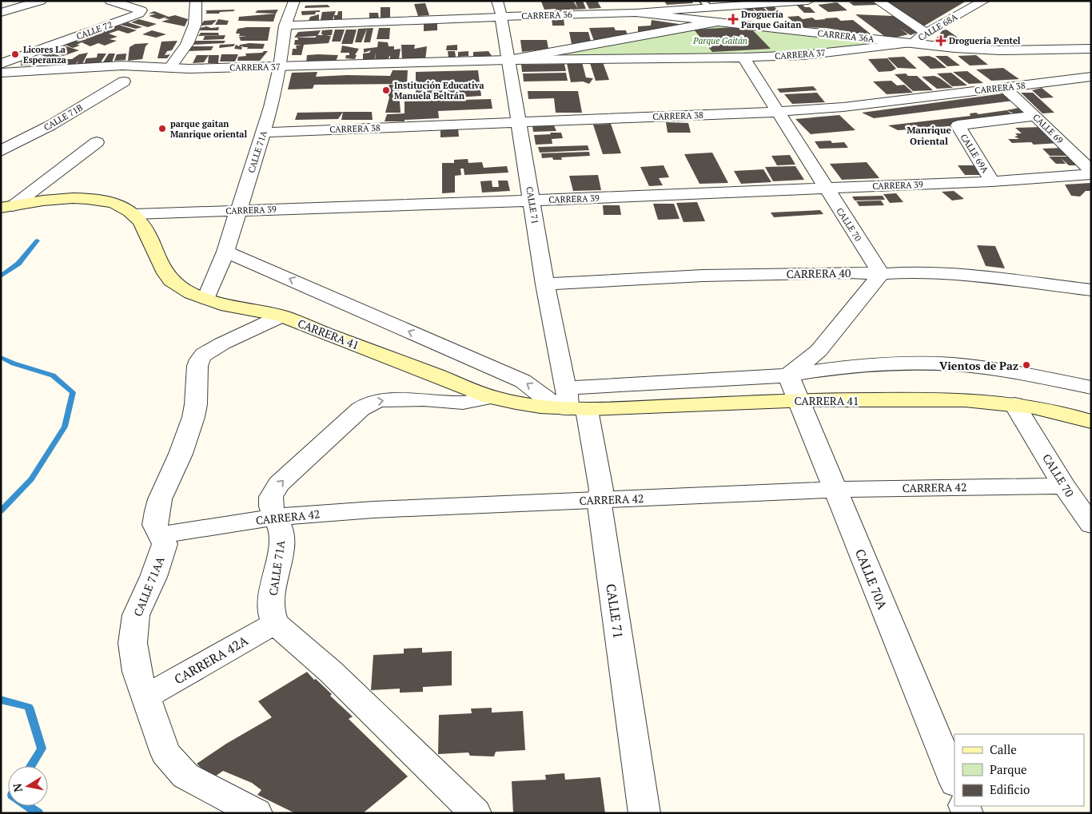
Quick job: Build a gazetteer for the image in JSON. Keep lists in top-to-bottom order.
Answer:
{
  "streets": {
    "main road": ["CARRERA 41"],
    "street": [
      "CARRERA 36",
      "CALLE 68A",
      "CALLE 72",
      "CARRERA 36A",
      "CARRERA 37",
      "CARRERA 38",
      "CALLE 71B",
      "CALLE 69",
      "CALLE 71A",
      "CALLE 69A",
      "CARRERA 39",
      "CALLE 71",
      "CALLE 70",
      "CARRERA 40",
      "CARRERA 42",
      "CALLE 70A",
      "CALLE 71AA",
      "CARRERA 42A"
    ]
  },
  "crossings": [
    ["CARRERA 36", "CARRERA 36A"],
    ["CARRERA 36", "CALLE 71A"],
    ["CARRERA 36", "CALLE 71"],
    ["CALLE 68A", "CARRERA 36A"],
    ["CALLE 68A", "CARRERA 37"],
    ["CARRERA 36A", "CARRERA 37"],
    ["CARRERA 37", "CALLE 71A"],
    ["CARRERA 37", "CALLE 71"],
    ["CARRERA 37", "CALLE 70"],
    ["CARRERA 38", "CALLE 69"],
    ["CARRERA 38", "CALLE 71A"],
    ["CARRERA 38", "CALLE 71"],
    ["CARRERA 38", "CALLE 70"],
    ["CALLE 69", "CALLE 69A"],
    ["CALLE 71A", "CARRERA 39"],
    ["CALLE 71A", "CARRERA 41"],
    ["CALLE 71A", "CARRERA 42"],
    ["CALLE 71A", "CARRERA 42A"],
    ["CALLE 69A", "CARRERA 39"],
    ["CARRERA 39", "CALLE 71"],
    ["CARRERA 39", "CALLE 70"],
    ["CARRERA 39", "CARRERA 41"],
    ["CALLE 71", "CARRERA 40"],
    ["CALLE 71", "CARRERA 41"],
    ["CALLE 71", "CARRERA 42"],
    ["CALLE 70", "CARRERA 40"],
    ["CALLE 70", "CARRERA 41"],
    ["CALLE 70", "CARRERA 42"],
    ["CARRERA 41", "CALLE 70A"],
    ["CARRERA 41", "CALLE 71AA"],
    ["CARRERA 42", "CALLE 70A"],
    ["CARRERA 42", "CALLE 71AA"],
    ["CALLE 71AA", "CARRERA 42A"]
  ],
  "one_way": ["CALLE 71A"],
  "districts": ["Manrique Oriental"],
  "parks": ["Parque Gaitán"],
  "places": {
    "health": ["Droguería Parque Gaitan", "Droguería Pentel"],
    "other": [
      "Licores La Esperanza",
      "Institución Educativa Manuela Beltrán",
      "parque gaitan Manrique oriental",
      "Vientos de Paz"
    ]
  },
  "legend": ["Calle", "Parque", "Edificio"],
  "north": "left"
}
